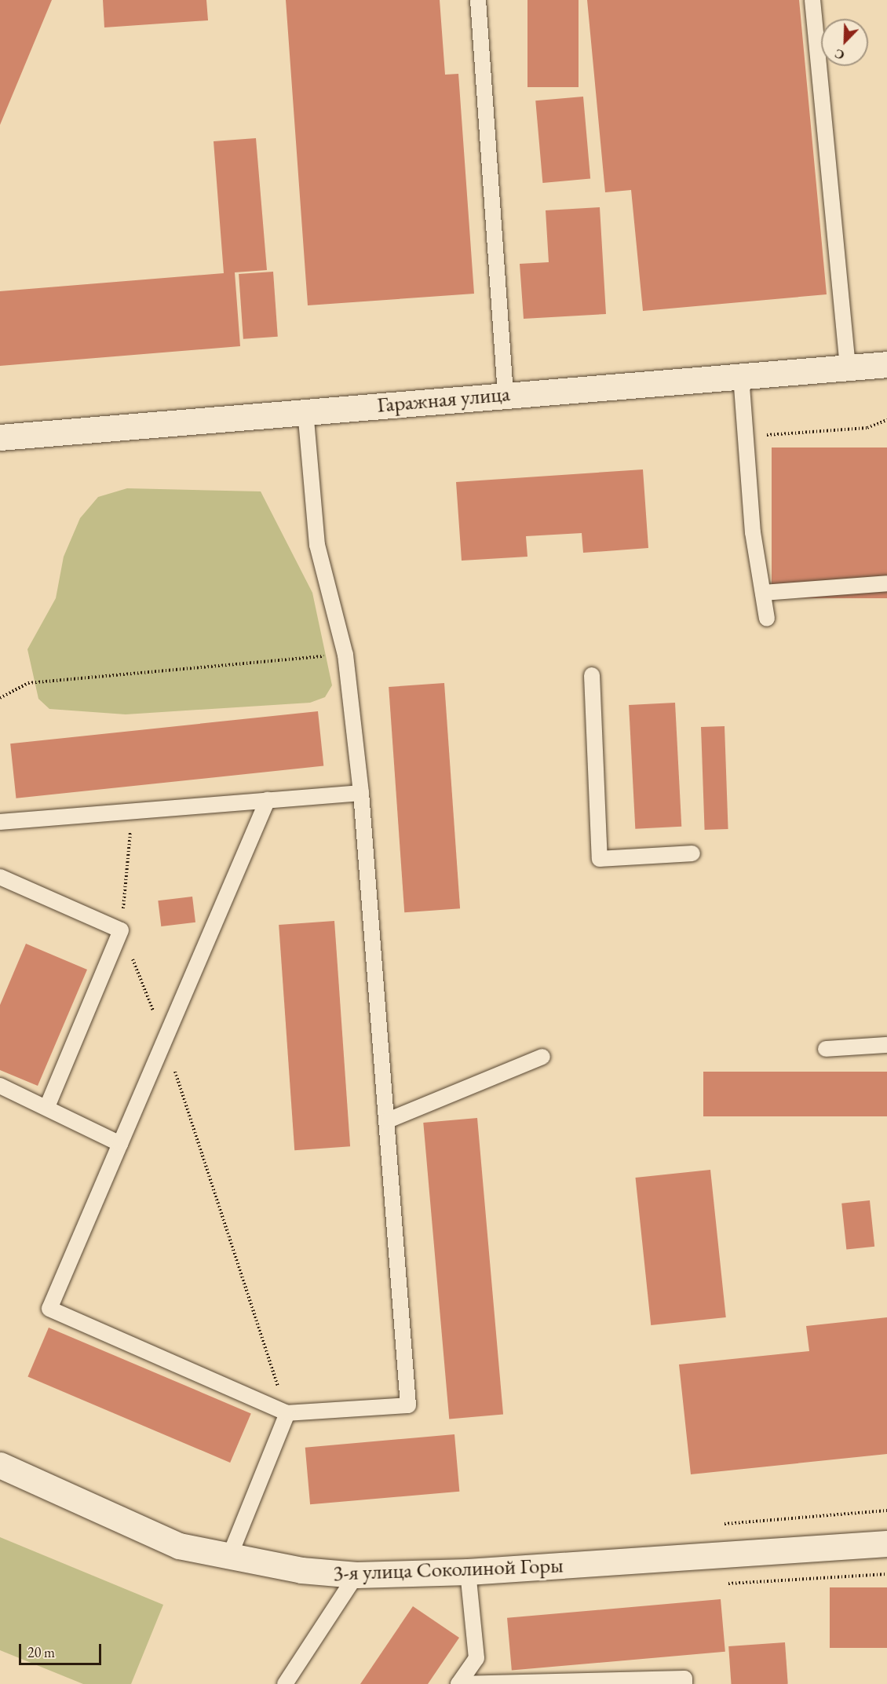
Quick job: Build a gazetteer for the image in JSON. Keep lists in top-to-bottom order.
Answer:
{
  "streets": {
    "street": ["Гаражная улица", "3-я улица Соколиной Горы"]
  },
  "scale_bar": "20 m",
  "north": "bottom left"
}
